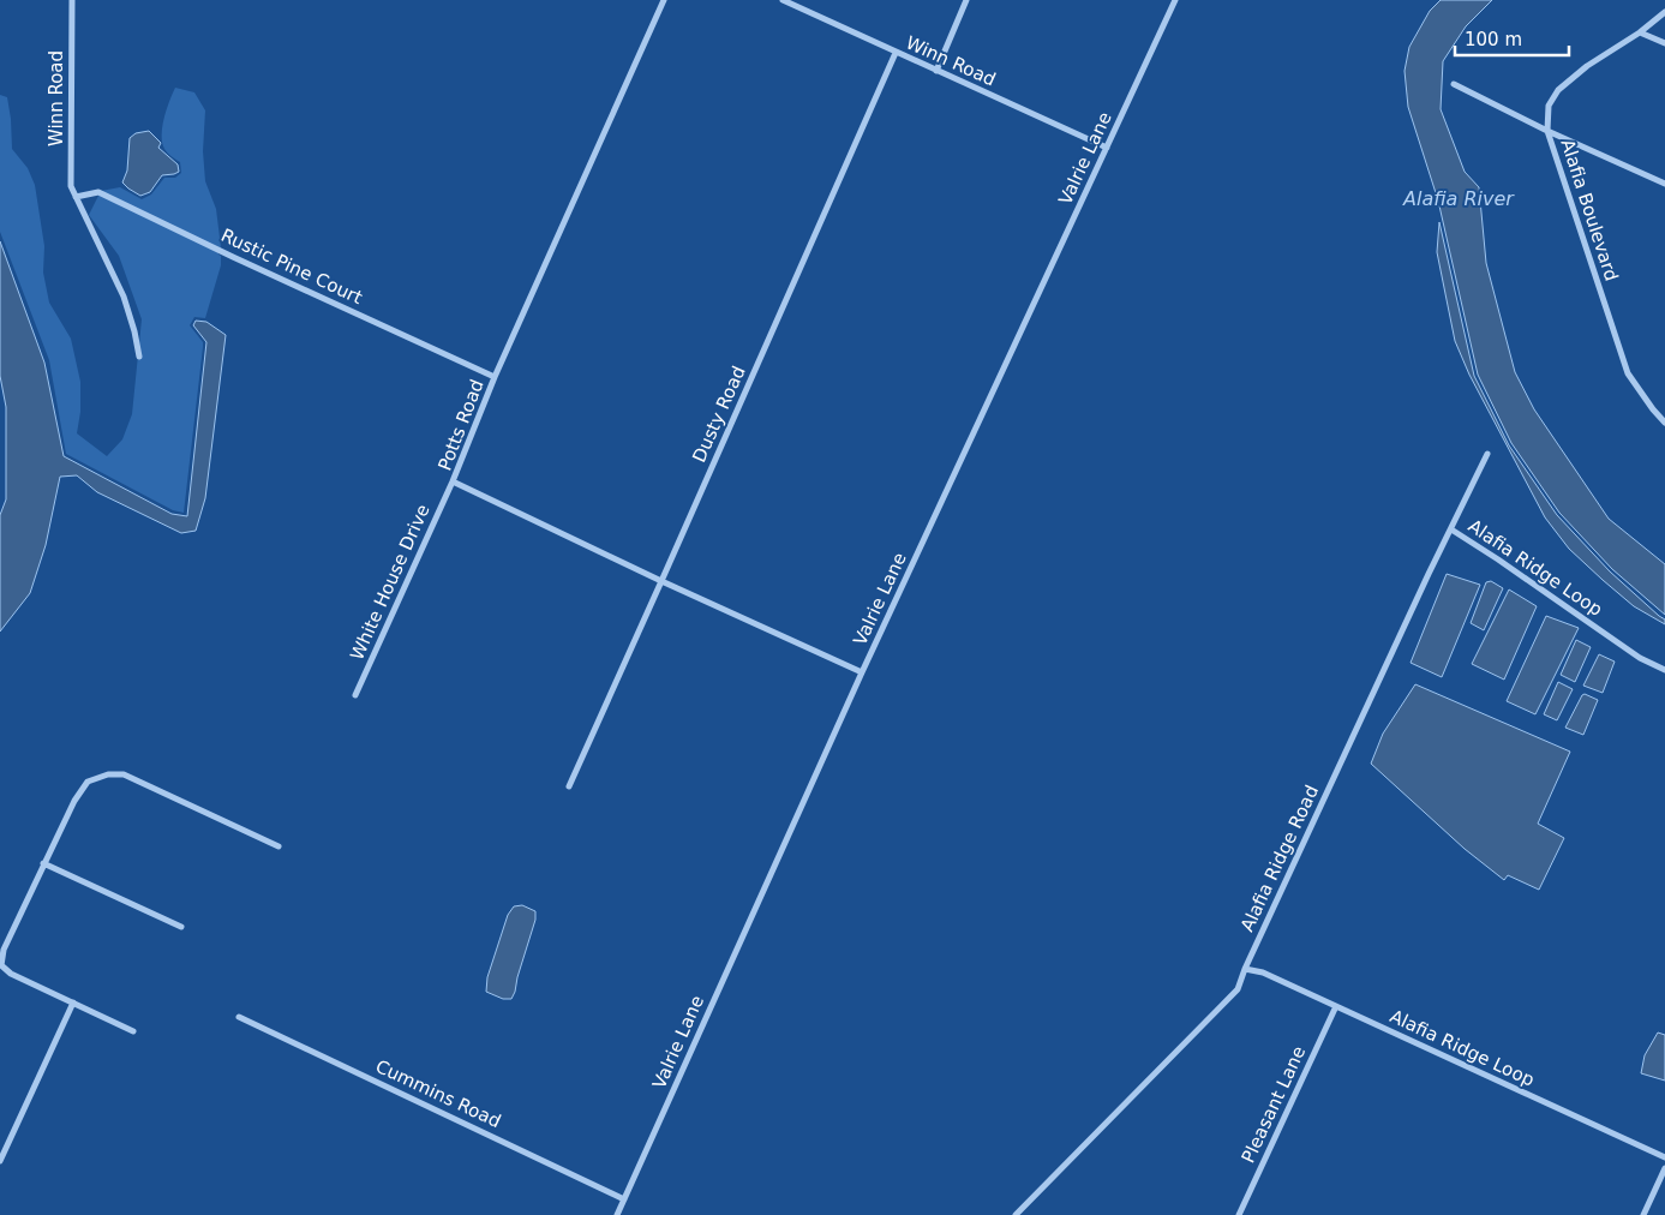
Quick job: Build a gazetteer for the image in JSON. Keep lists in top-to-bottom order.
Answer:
{
  "streets": {
    "street": [
      "Winn Road",
      "Valrie Lane",
      "Alafia Boulevard",
      "Rustic Pine Court",
      "Dusty Road",
      "Potts Road",
      "Alafia Ridge Loop",
      "White House Drive",
      "Alafia Ridge Road",
      "Cummins Road",
      "Pleasant Lane"
    ]
  },
  "crossings": [
    ["Winn Road", "Valrie Lane"],
    ["Winn Road", "Rustic Pine Court"],
    ["Winn Road", "Dusty Road"],
    ["Valrie Lane", "Potts Road"],
    ["Valrie Lane", "Cummins Road"],
    ["Rustic Pine Court", "Potts Road"],
    ["Dusty Road", "Potts Road"],
    ["Potts Road", "White House Drive"],
    ["Alafia Ridge Loop", "Alafia Ridge Road"],
    ["Alafia Ridge Loop", "Pleasant Lane"]
  ],
  "water": ["Alafia River"],
  "scale_bar": "100 m"
}
